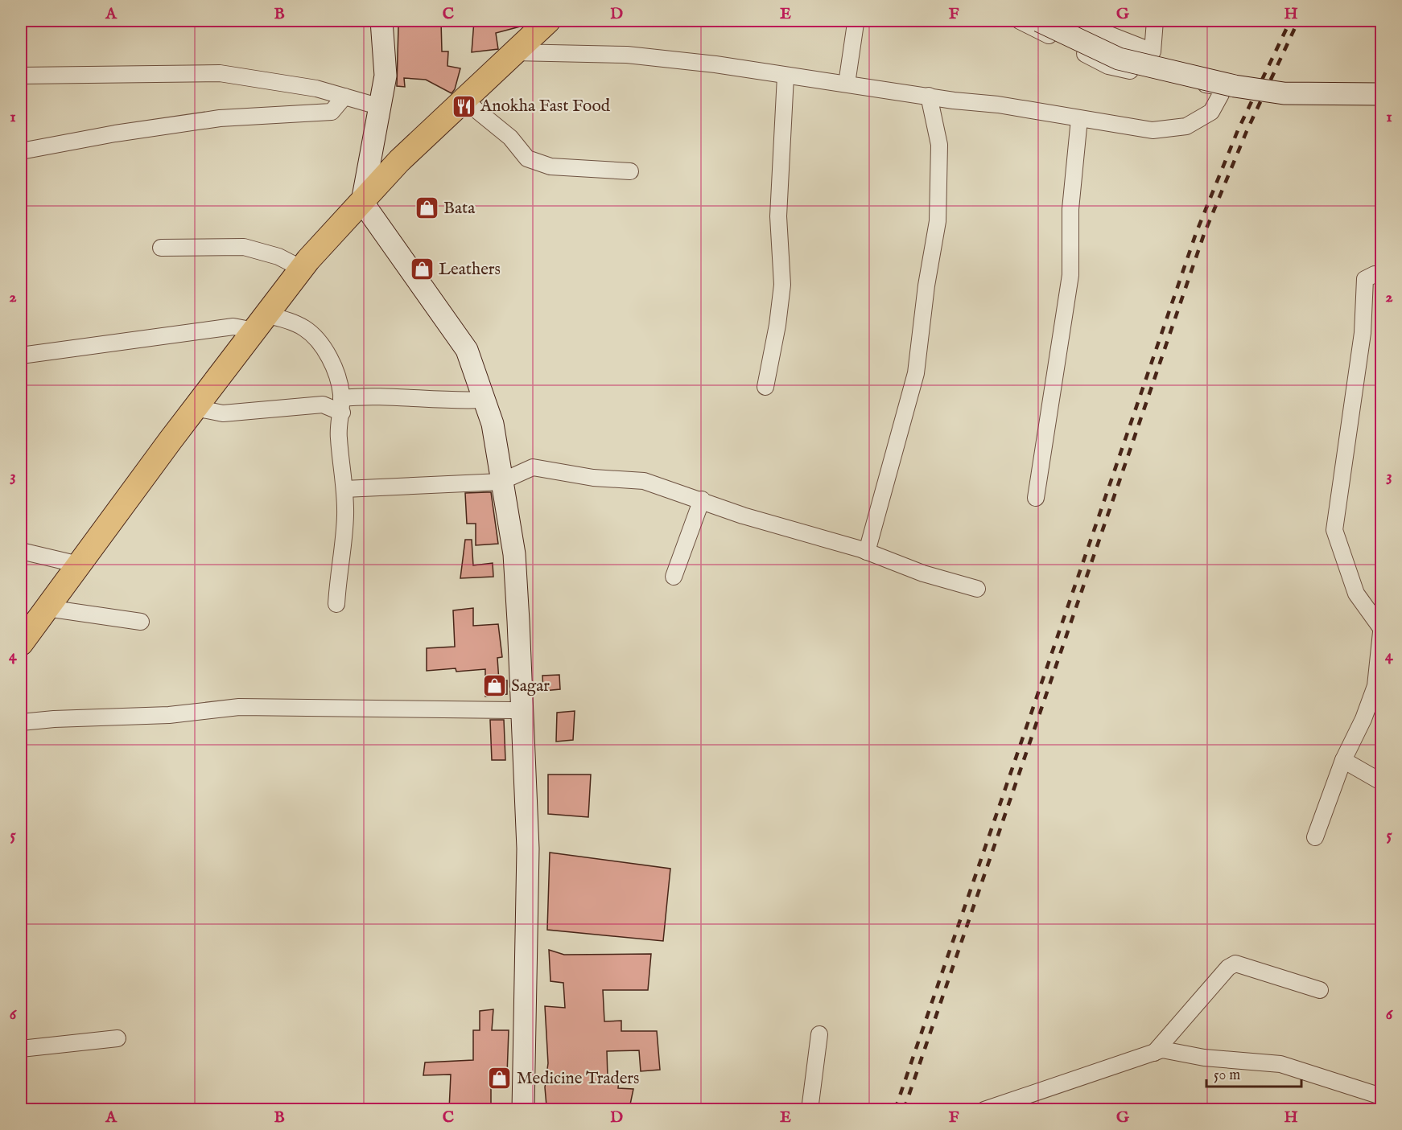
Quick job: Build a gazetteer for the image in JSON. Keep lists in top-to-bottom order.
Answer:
{
  "places": {
    "restaurant": ["Anokha Fast Food"],
    "shop": [
      "Bata",
      "Leathers",
      "Sagar",
      "Medicine Traders"
    ]
  },
  "scale_bar": "50 m",
  "grid": {
    "columns": [
      "A",
      "B",
      "C",
      "D",
      "E",
      "F",
      "G",
      "H"
    ],
    "rows": [
      "1",
      "2",
      "3",
      "4",
      "5",
      "6"
    ]
  }
}
